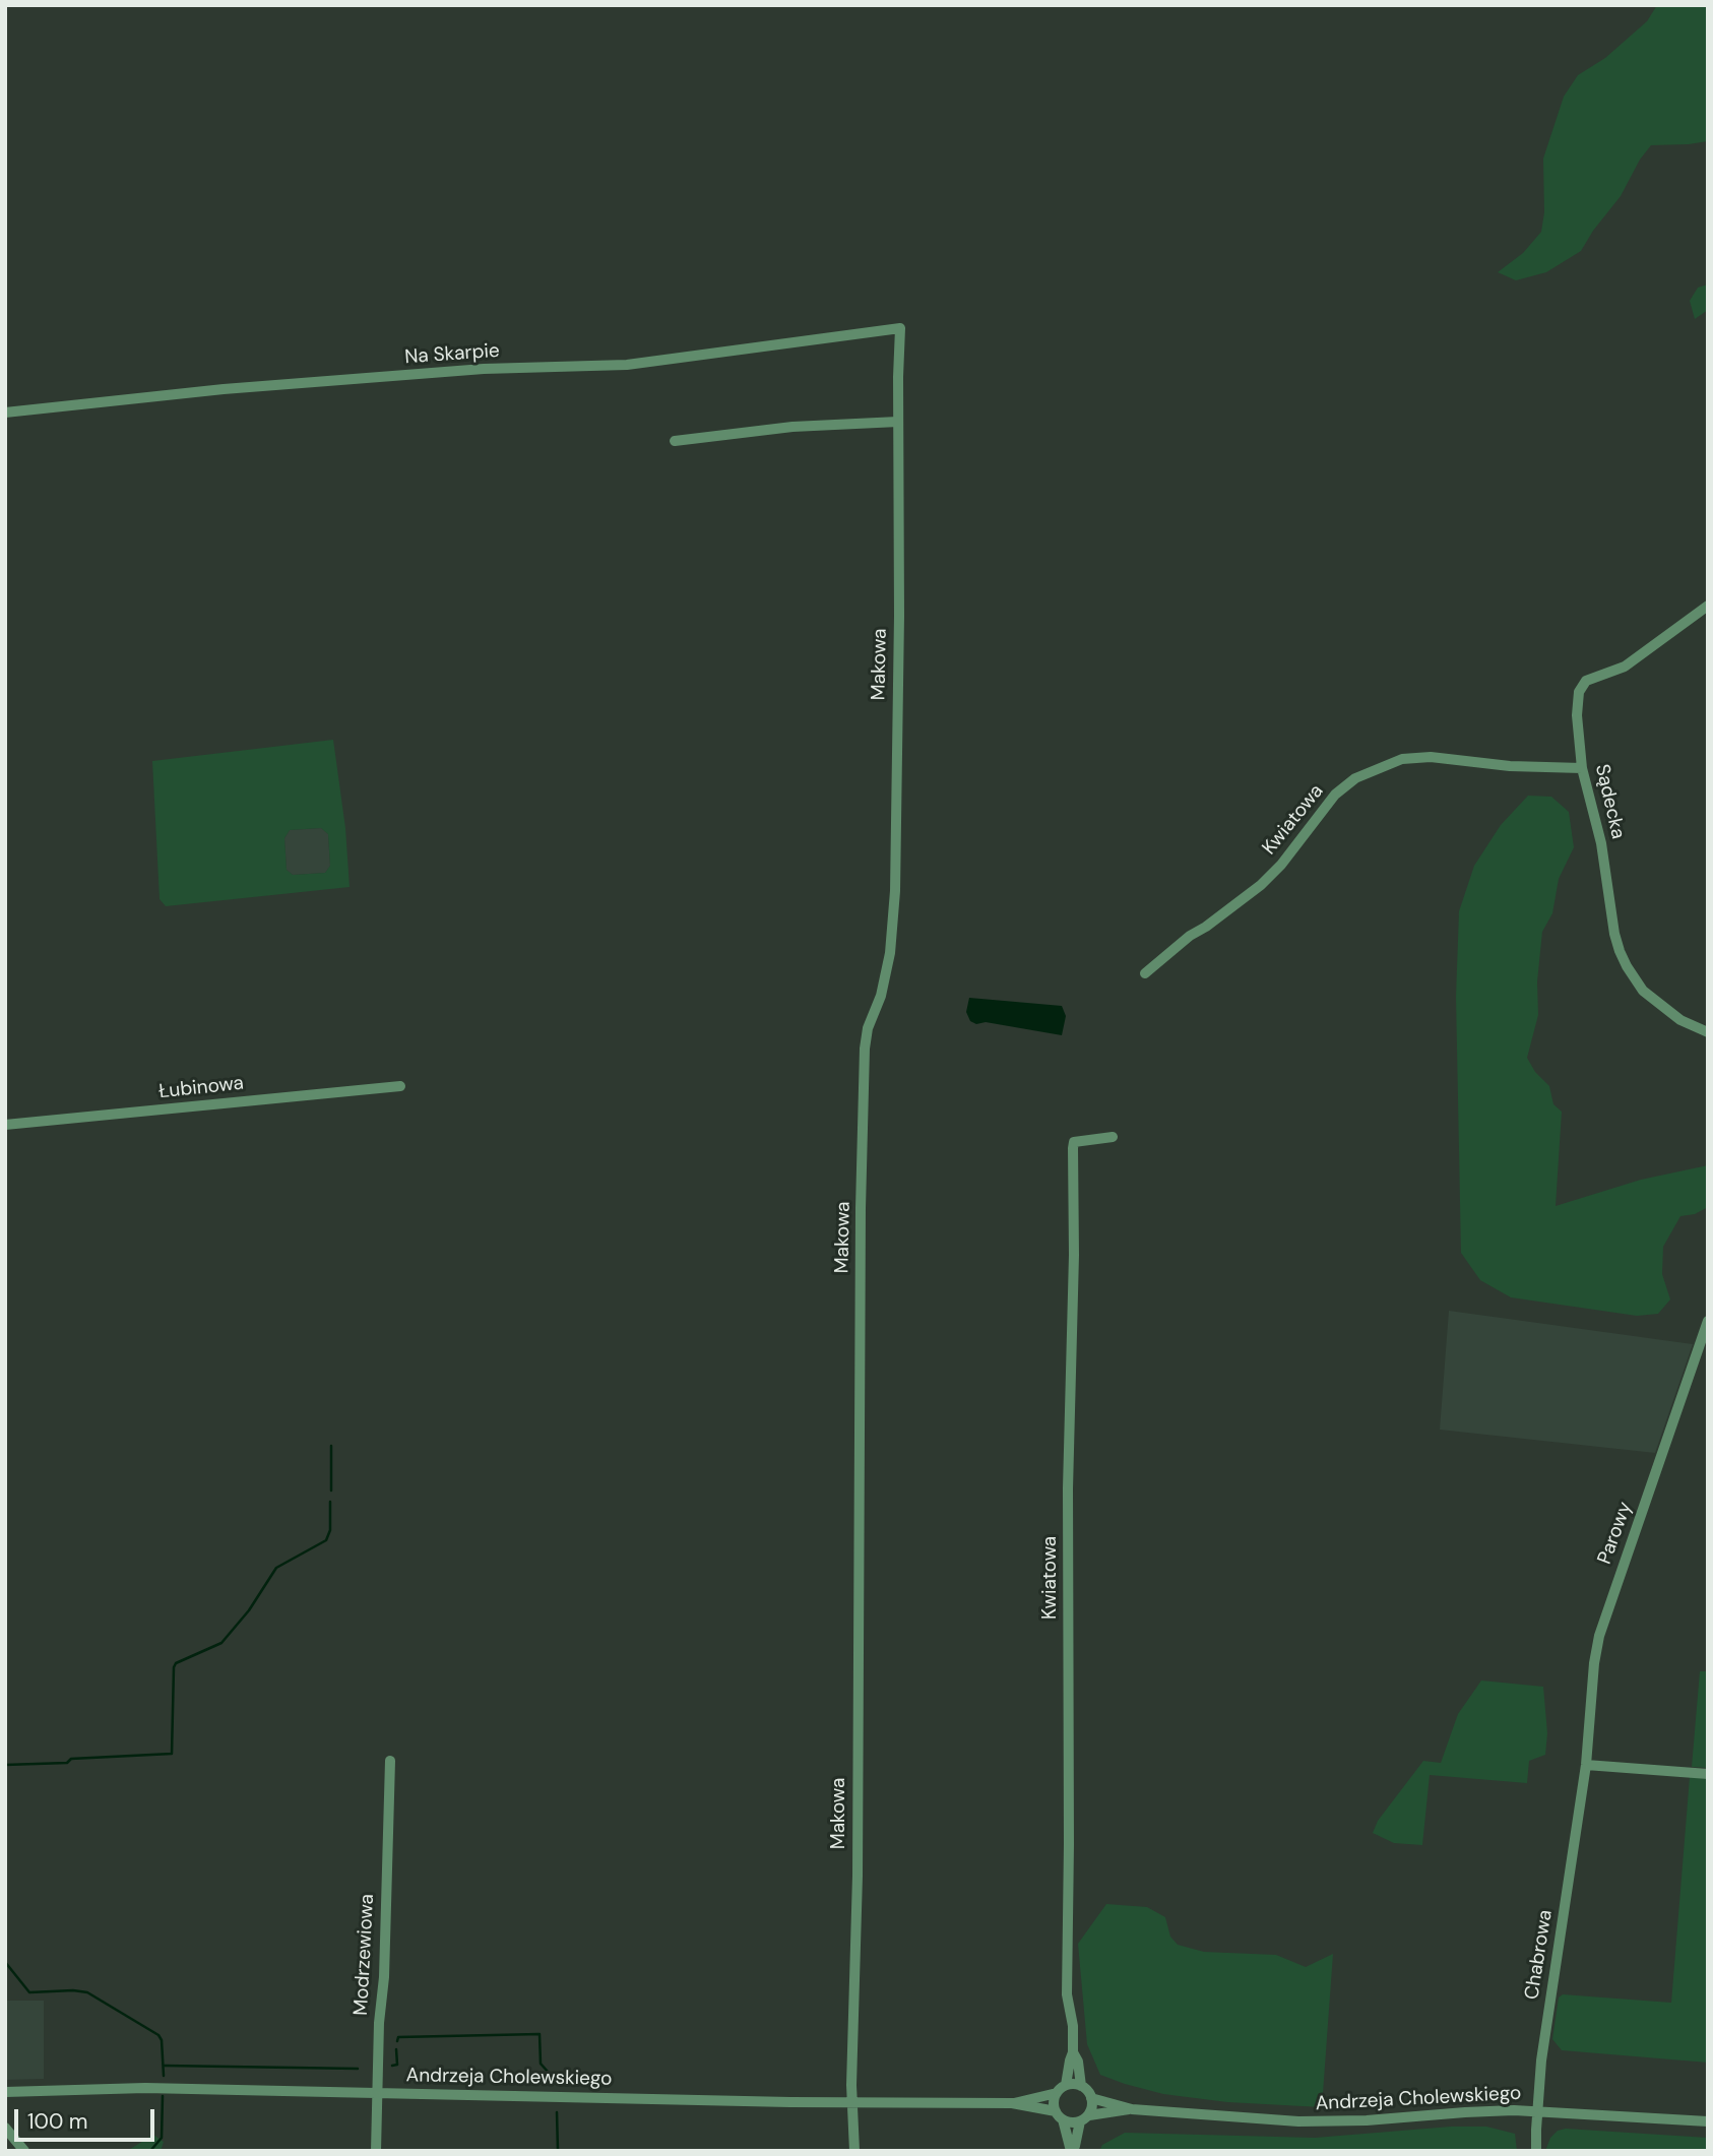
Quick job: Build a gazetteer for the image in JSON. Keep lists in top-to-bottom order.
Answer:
{
  "streets": {
    "street": [
      "Na Skarpie",
      "Makowa",
      "Sądecka",
      "Kwiatowa",
      "Łubinowa",
      "Parowy",
      "Modrzewiowa",
      "Chabrowa",
      "Andrzeja Cholewskiego"
    ]
  },
  "crossings": [
    ["Na Skarpie", "Makowa"],
    ["Makowa", "Andrzeja Cholewskiego"],
    ["Sądecka", "Kwiatowa"],
    ["Kwiatowa", "Andrzeja Cholewskiego"],
    ["Parowy", "Chabrowa"],
    ["Modrzewiowa", "Andrzeja Cholewskiego"],
    ["Chabrowa", "Andrzeja Cholewskiego"]
  ],
  "scale_bar": "100 m"
}
